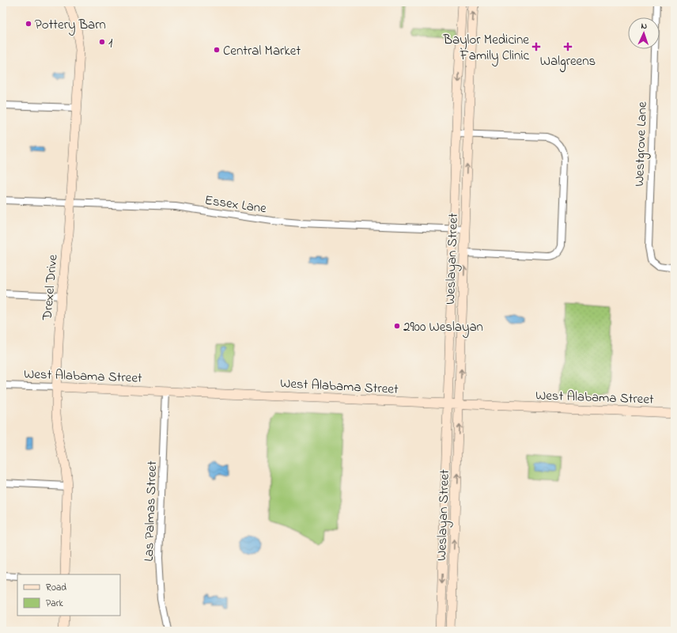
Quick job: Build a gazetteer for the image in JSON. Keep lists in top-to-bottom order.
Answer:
{
  "streets": {
    "main road": ["Weslayan Street", "Drexel Drive", "West Alabama Street"],
    "street": ["Westgrove Lane", "Essex Lane", "Las Palmas Street"]
  },
  "crossings": [
    ["Essex Lane", "Weslayan Street"],
    ["Essex Lane", "Drexel Drive"],
    ["Weslayan Street", "West Alabama Street"],
    ["Drexel Drive", "West Alabama Street"],
    ["West Alabama Street", "Las Palmas Street"]
  ],
  "places": {
    "other": [
      "Pottery Barn",
      "1",
      "Central Market",
      "2900 Weslayan"
    ],
    "health": ["Baylor Medicine Family Clinic", "Walgreens"]
  },
  "legend": ["Road", "Park"],
  "north": "top"
}
